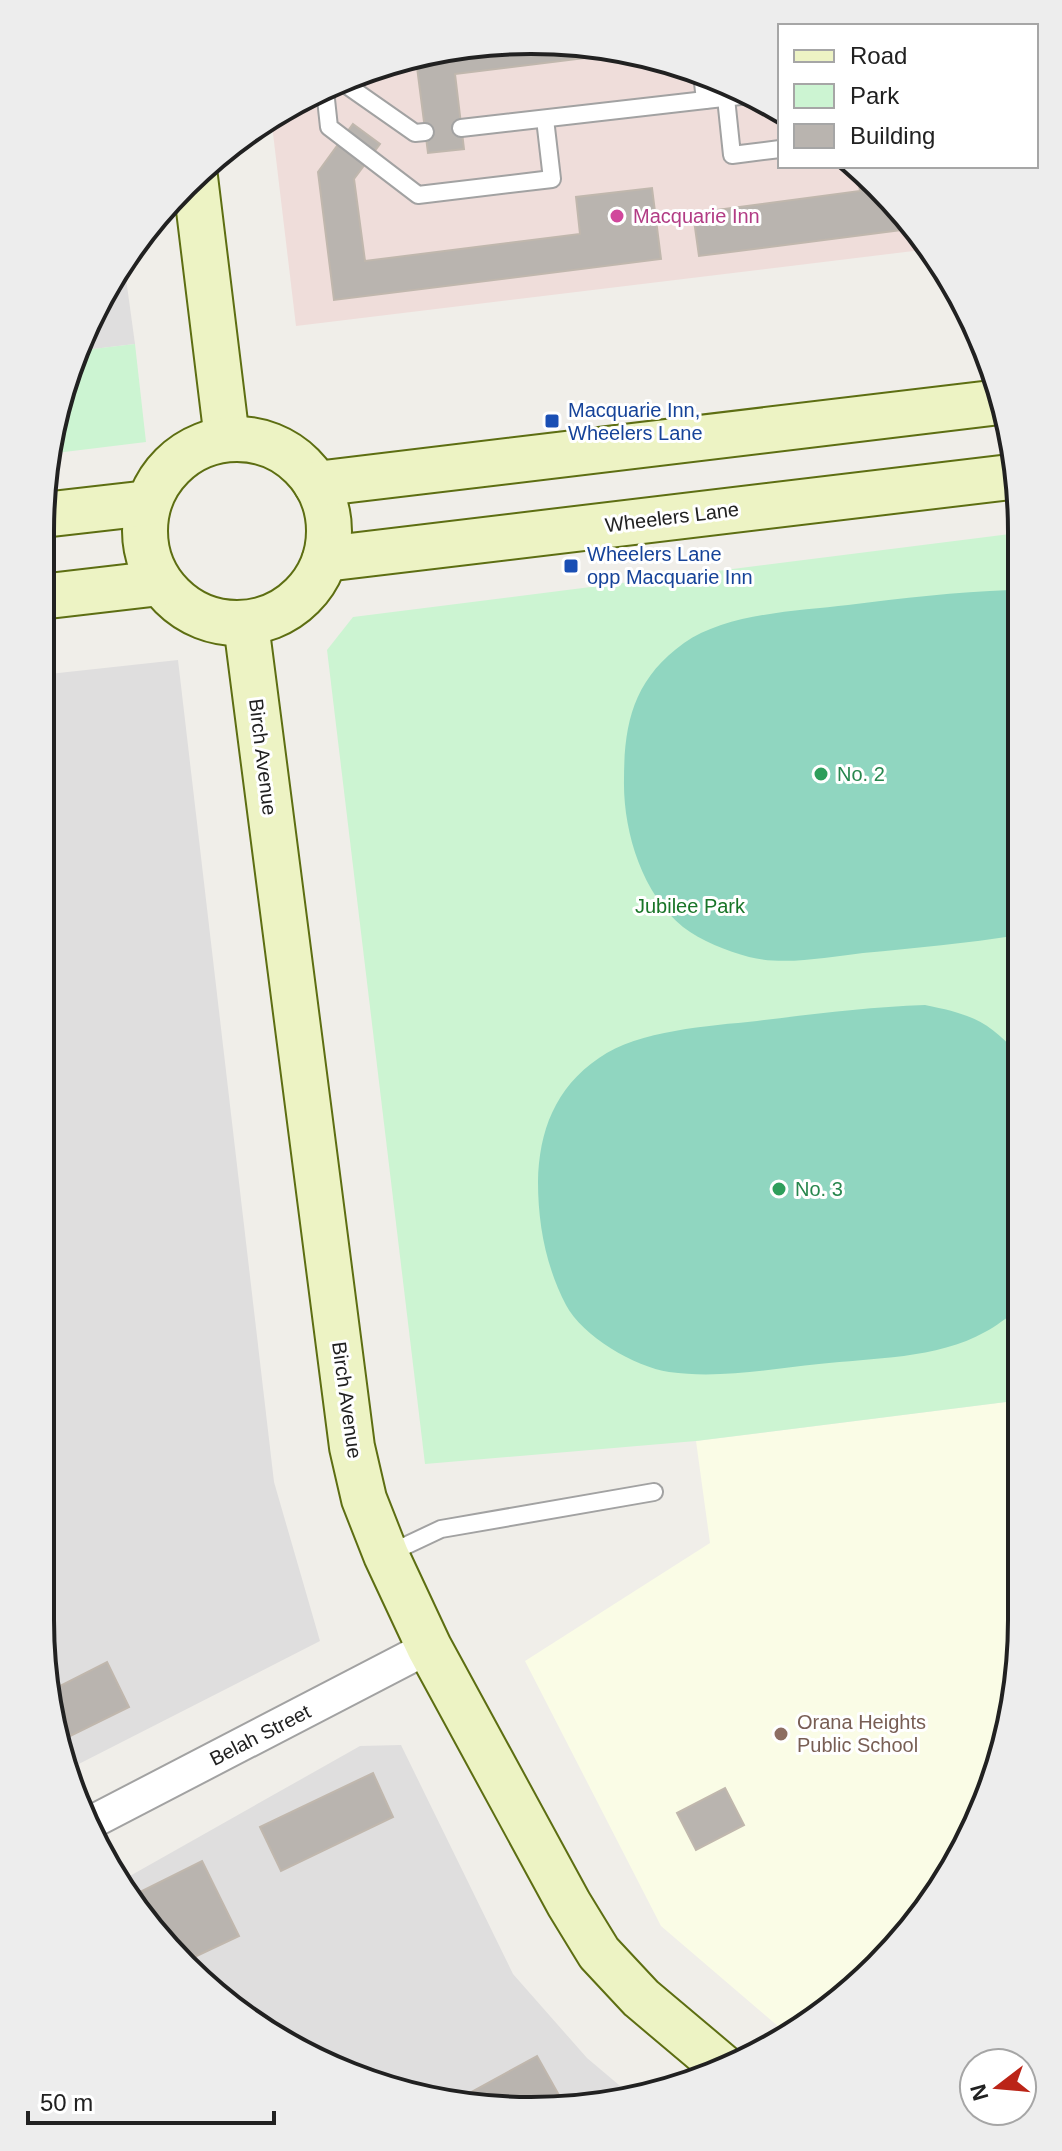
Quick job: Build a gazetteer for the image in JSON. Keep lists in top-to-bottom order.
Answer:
{
  "streets": {
    "main road": ["Wheelers Lane", "Birch Avenue"],
    "street": ["Belah Street"]
  },
  "crossings": [
    ["Wheelers Lane", "Birch Avenue"],
    ["Birch Avenue", "Belah Street"]
  ],
  "parks": ["Jubilee Park"],
  "places": {
    "other": [
      "Macquarie Inn",
      "No. 2",
      "No. 3",
      "Orana Heights Public School"
    ],
    "transit": ["Macquarie Inn, Wheelers Lane", "Wheelers Lane opp Macquarie Inn"]
  },
  "legend": ["Road", "Park", "Building"],
  "scale_bar": "50 m",
  "north": "left"
}
